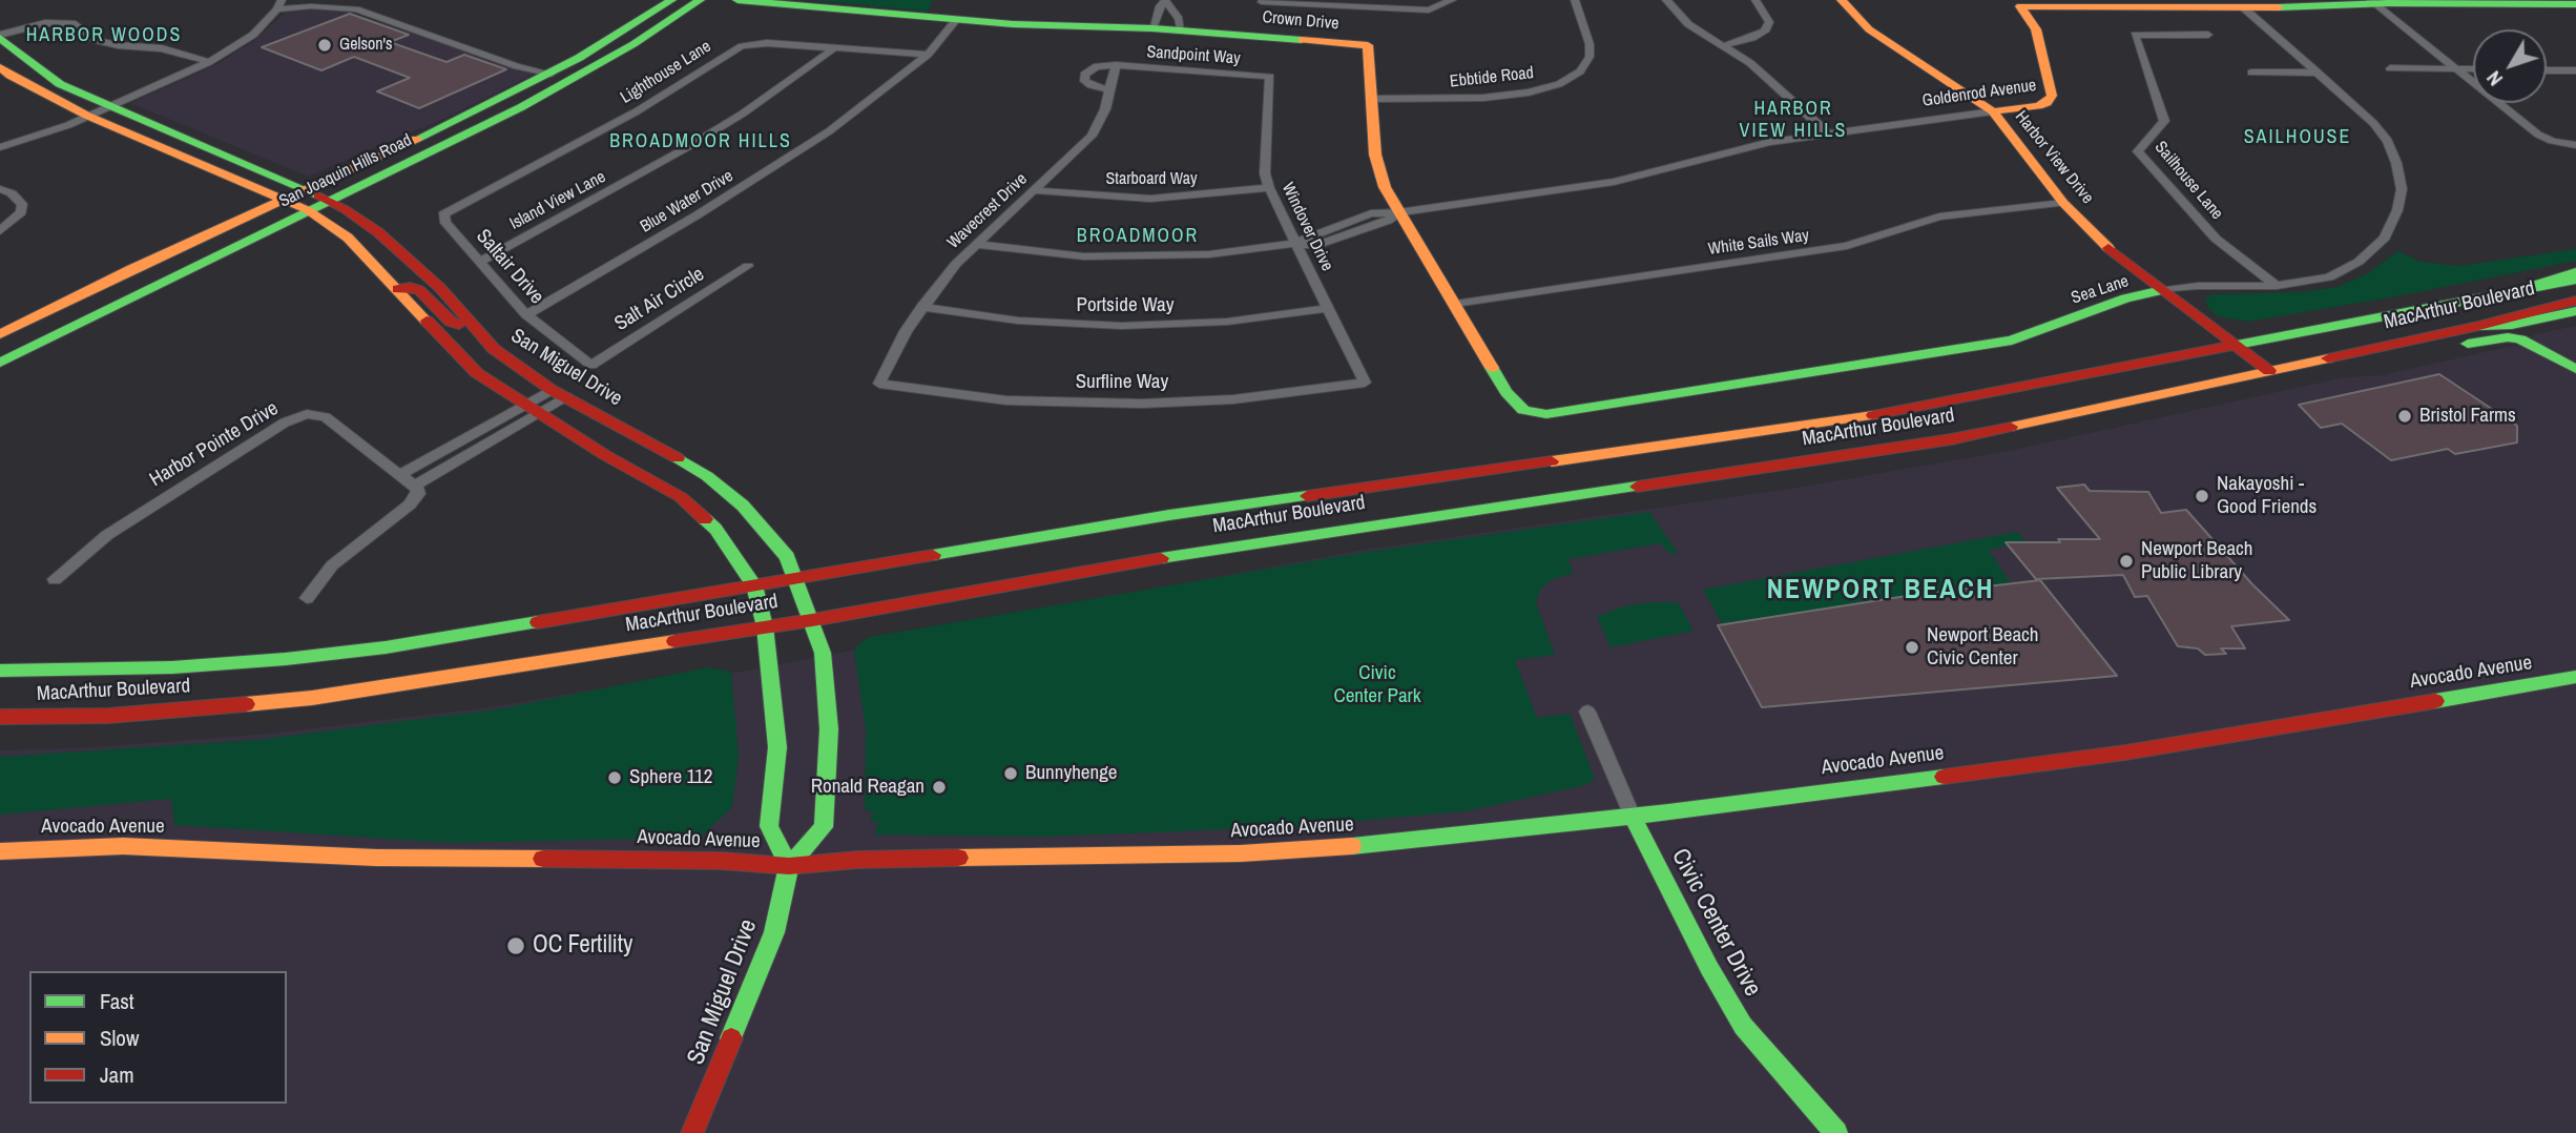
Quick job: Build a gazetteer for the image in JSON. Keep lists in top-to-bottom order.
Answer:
{
  "streets": {
    "main road": [
      "Crown Drive",
      "Goldenrod Avenue",
      "Harbor View Drive",
      "San Joaquin Hills Road",
      "Sea Lane",
      "MacArthur Boulevard",
      "San Miguel Drive",
      "Avocado Avenue",
      "Civic Center Drive"
    ],
    "street": [
      "Sandpoint Way",
      "Lighthouse Lane",
      "Ebbtide Road",
      "Starboard Way",
      "Sailhouse Lane",
      "Island View Lane",
      "Blue Water Drive",
      "Wavecrest Drive",
      "Windover Drive",
      "White Sails Way",
      "Saltair Drive",
      "Salt Air Circle",
      "Portside Way",
      "Surfline Way",
      "Harbor Pointe Drive"
    ]
  },
  "crossings": [
    ["Crown Drive", "Ebbtide Road"],
    ["Crown Drive", "Goldenrod Avenue"],
    ["Crown Drive", "Blue Water Drive"],
    ["Crown Drive", "White Sails Way"],
    ["Crown Drive", "Sea Lane"],
    ["Sandpoint Way", "Wavecrest Drive"],
    ["Sandpoint Way", "Windover Drive"],
    ["Lighthouse Lane", "Island View Lane"],
    ["Lighthouse Lane", "Blue Water Drive"],
    ["Lighthouse Lane", "Saltair Drive"],
    ["Goldenrod Avenue", "Harbor View Drive"],
    ["Goldenrod Avenue", "Wavecrest Drive"],
    ["Goldenrod Avenue", "Windover Drive"],
    ["Goldenrod Avenue", "Sea Lane"],
    ["Harbor View Drive", "White Sails Way"],
    ["Harbor View Drive", "Sea Lane"],
    ["Harbor View Drive", "MacArthur Boulevard"],
    ["San Joaquin Hills Road", "San Miguel Drive"],
    ["Starboard Way", "Wavecrest Drive"],
    ["Starboard Way", "Windover Drive"],
    ["Sailhouse Lane", "Sea Lane"],
    ["Island View Lane", "Saltair Drive"],
    ["Blue Water Drive", "Saltair Drive"],
    ["Wavecrest Drive", "Portside Way"],
    ["Wavecrest Drive", "Surfline Way"],
    ["Windover Drive", "Portside Way"],
    ["Windover Drive", "Surfline Way"],
    ["Saltair Drive", "Salt Air Circle"],
    ["MacArthur Boulevard", "San Miguel Drive"],
    ["San Miguel Drive", "Avocado Avenue"],
    ["Avocado Avenue", "Civic Center Drive"]
  ],
  "districts": [
    "HARBOR WOODS",
    "HARBOR VIEW HILLS",
    "SAILHOUSE",
    "BROADMOOR HILLS",
    "BROADMOOR",
    "NEWPORT BEACH"
  ],
  "parks": ["Civic Center Park"],
  "places": [
    "Gelson's",
    "Bristol Farms",
    "Nakayoshi - Good Friends",
    "Newport Beach Public Library",
    "Newport Beach Civic Center",
    "Bunnyhenge",
    "Sphere 112",
    "Ronald Reagan",
    "OC Fertility"
  ],
  "legend": ["Fast", "Slow", "Jam"],
  "north": "bottom left"
}
